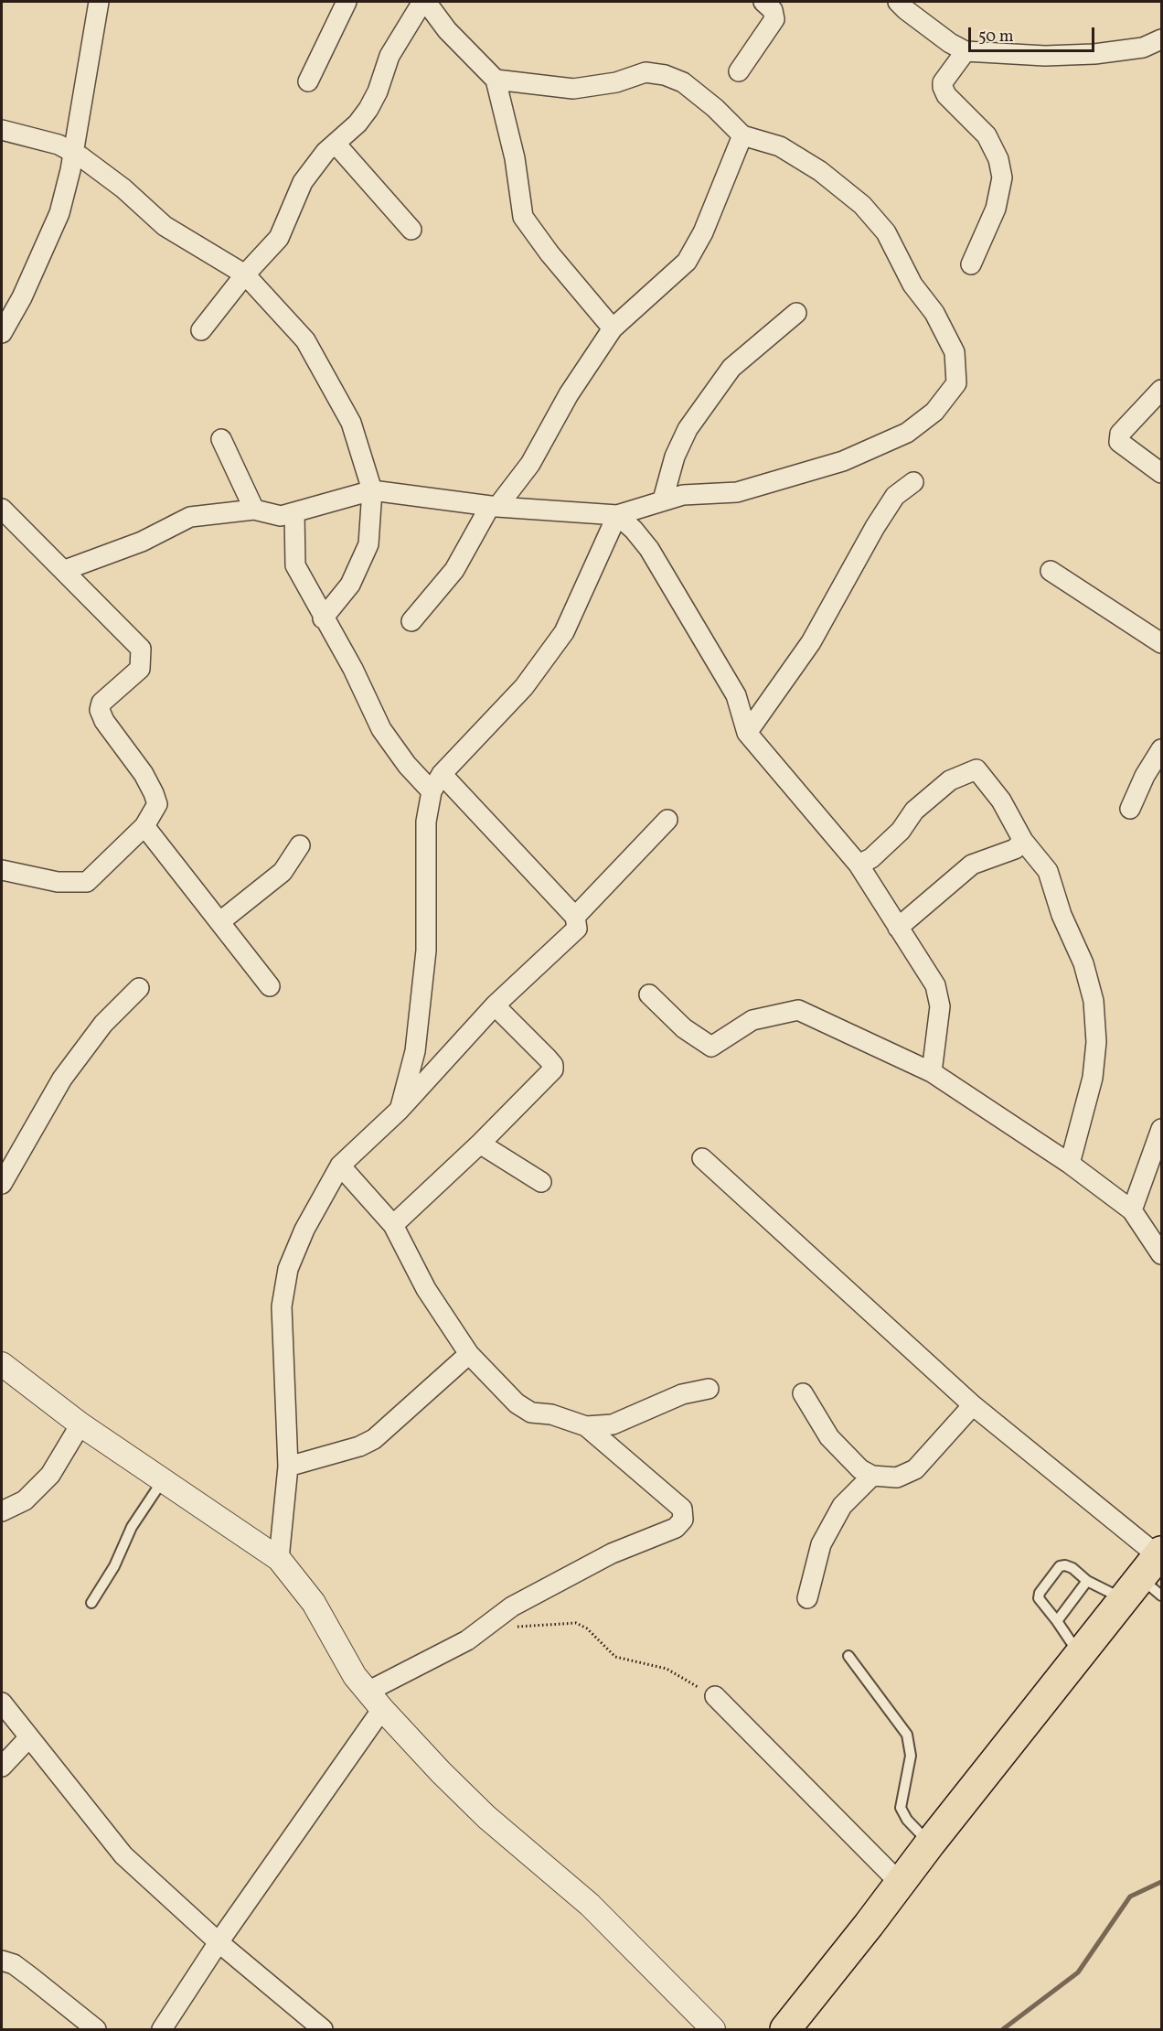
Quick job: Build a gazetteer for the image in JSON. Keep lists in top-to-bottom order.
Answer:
{
  "scale_bar": "50 m"
}
